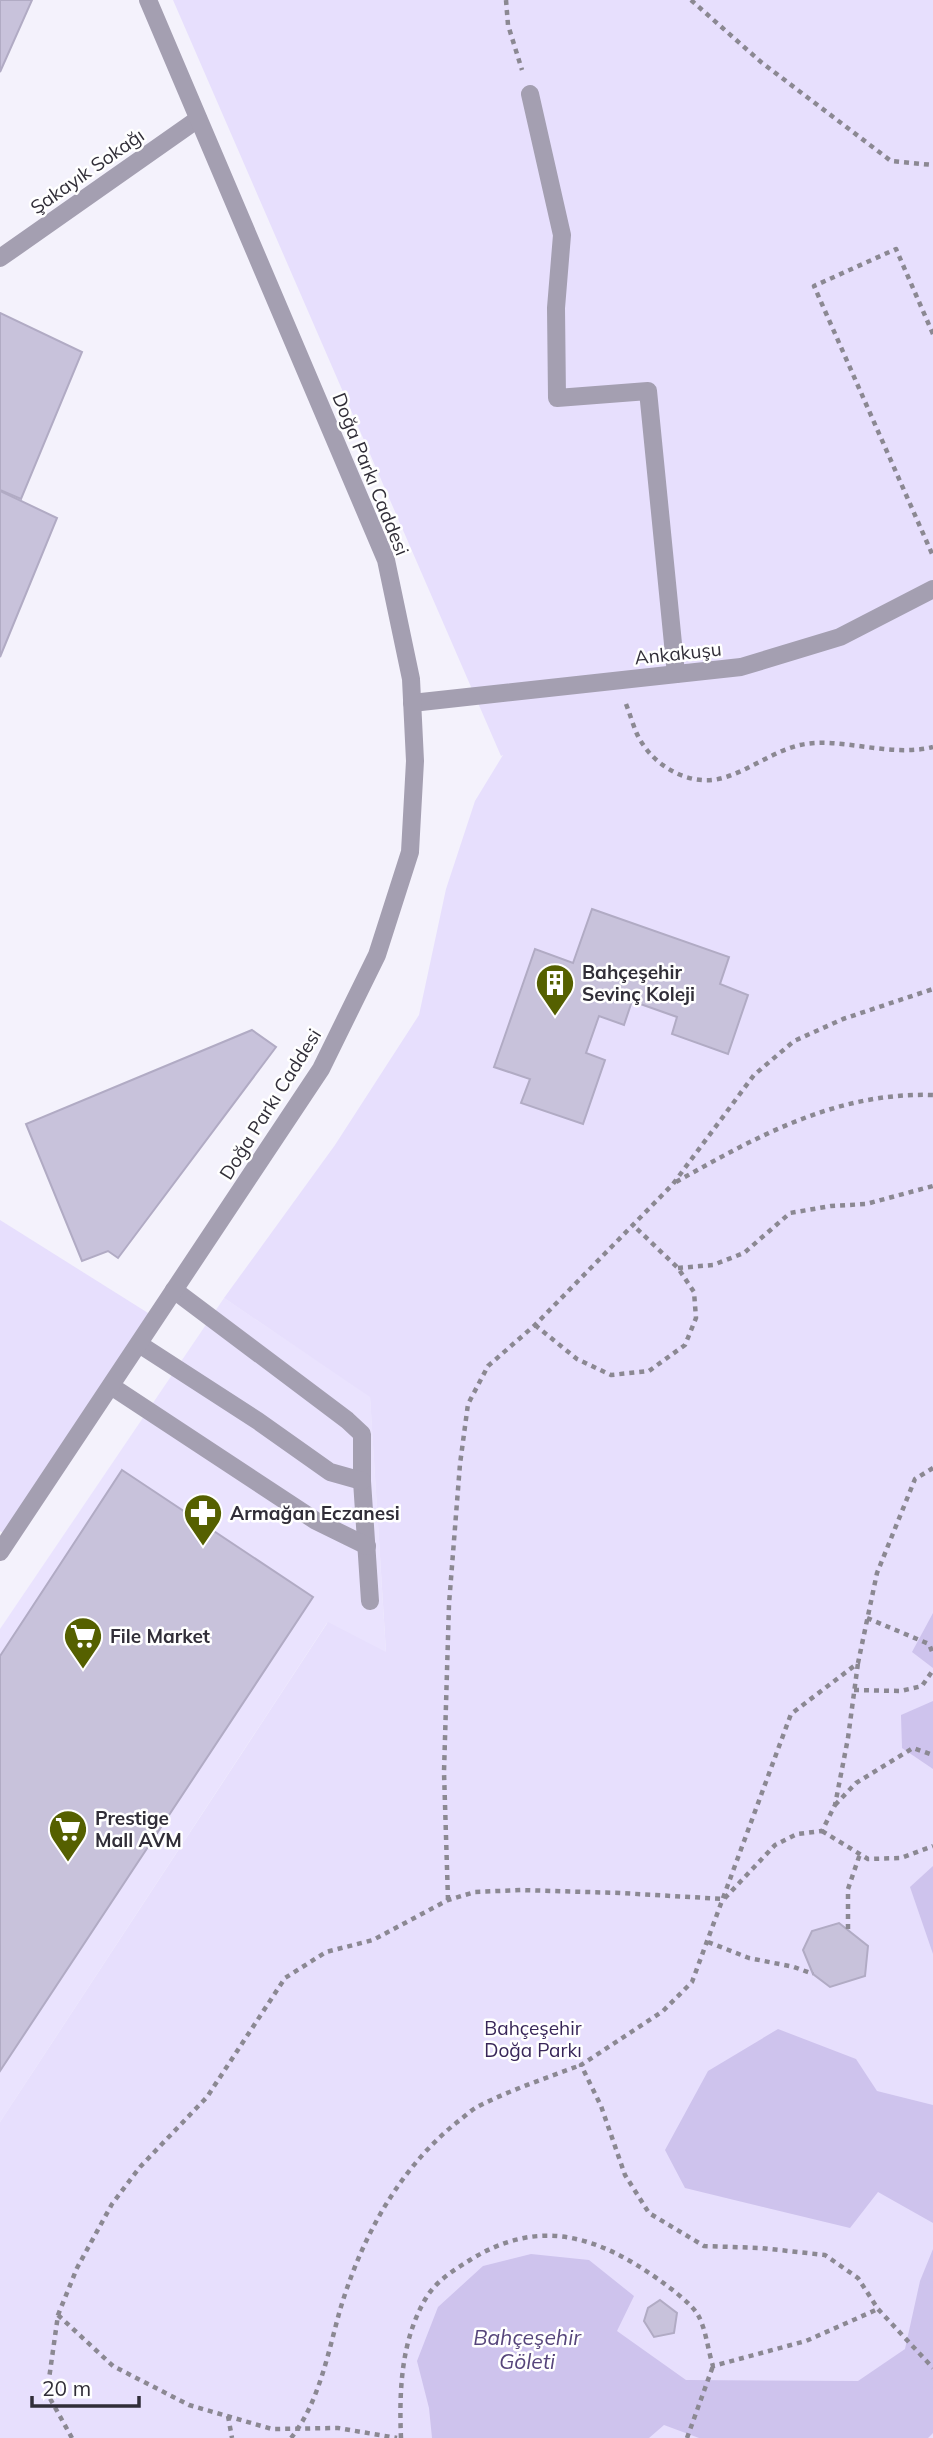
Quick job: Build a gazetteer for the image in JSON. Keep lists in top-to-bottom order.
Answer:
{
  "streets": {
    "street": ["Şakayık Sokağı", "Doğa Parkı Caddesi", "Ankakuşu"]
  },
  "crossings": [
    ["Şakayık Sokağı", "Doğa Parkı Caddesi"],
    ["Doğa Parkı Caddesi", "Ankakuşu"]
  ],
  "water": ["Bahçeşehir Göleti"],
  "parks": ["Bahçeşehir Doğa Parkı"],
  "places": {
    "building": ["Bahçeşehir Sevinç Koleji"],
    "pharmacy": ["Armağan Eczanesi"],
    "supermarket": ["File Market", "Prestige Mall AVM"]
  },
  "scale_bar": "20 m"
}
